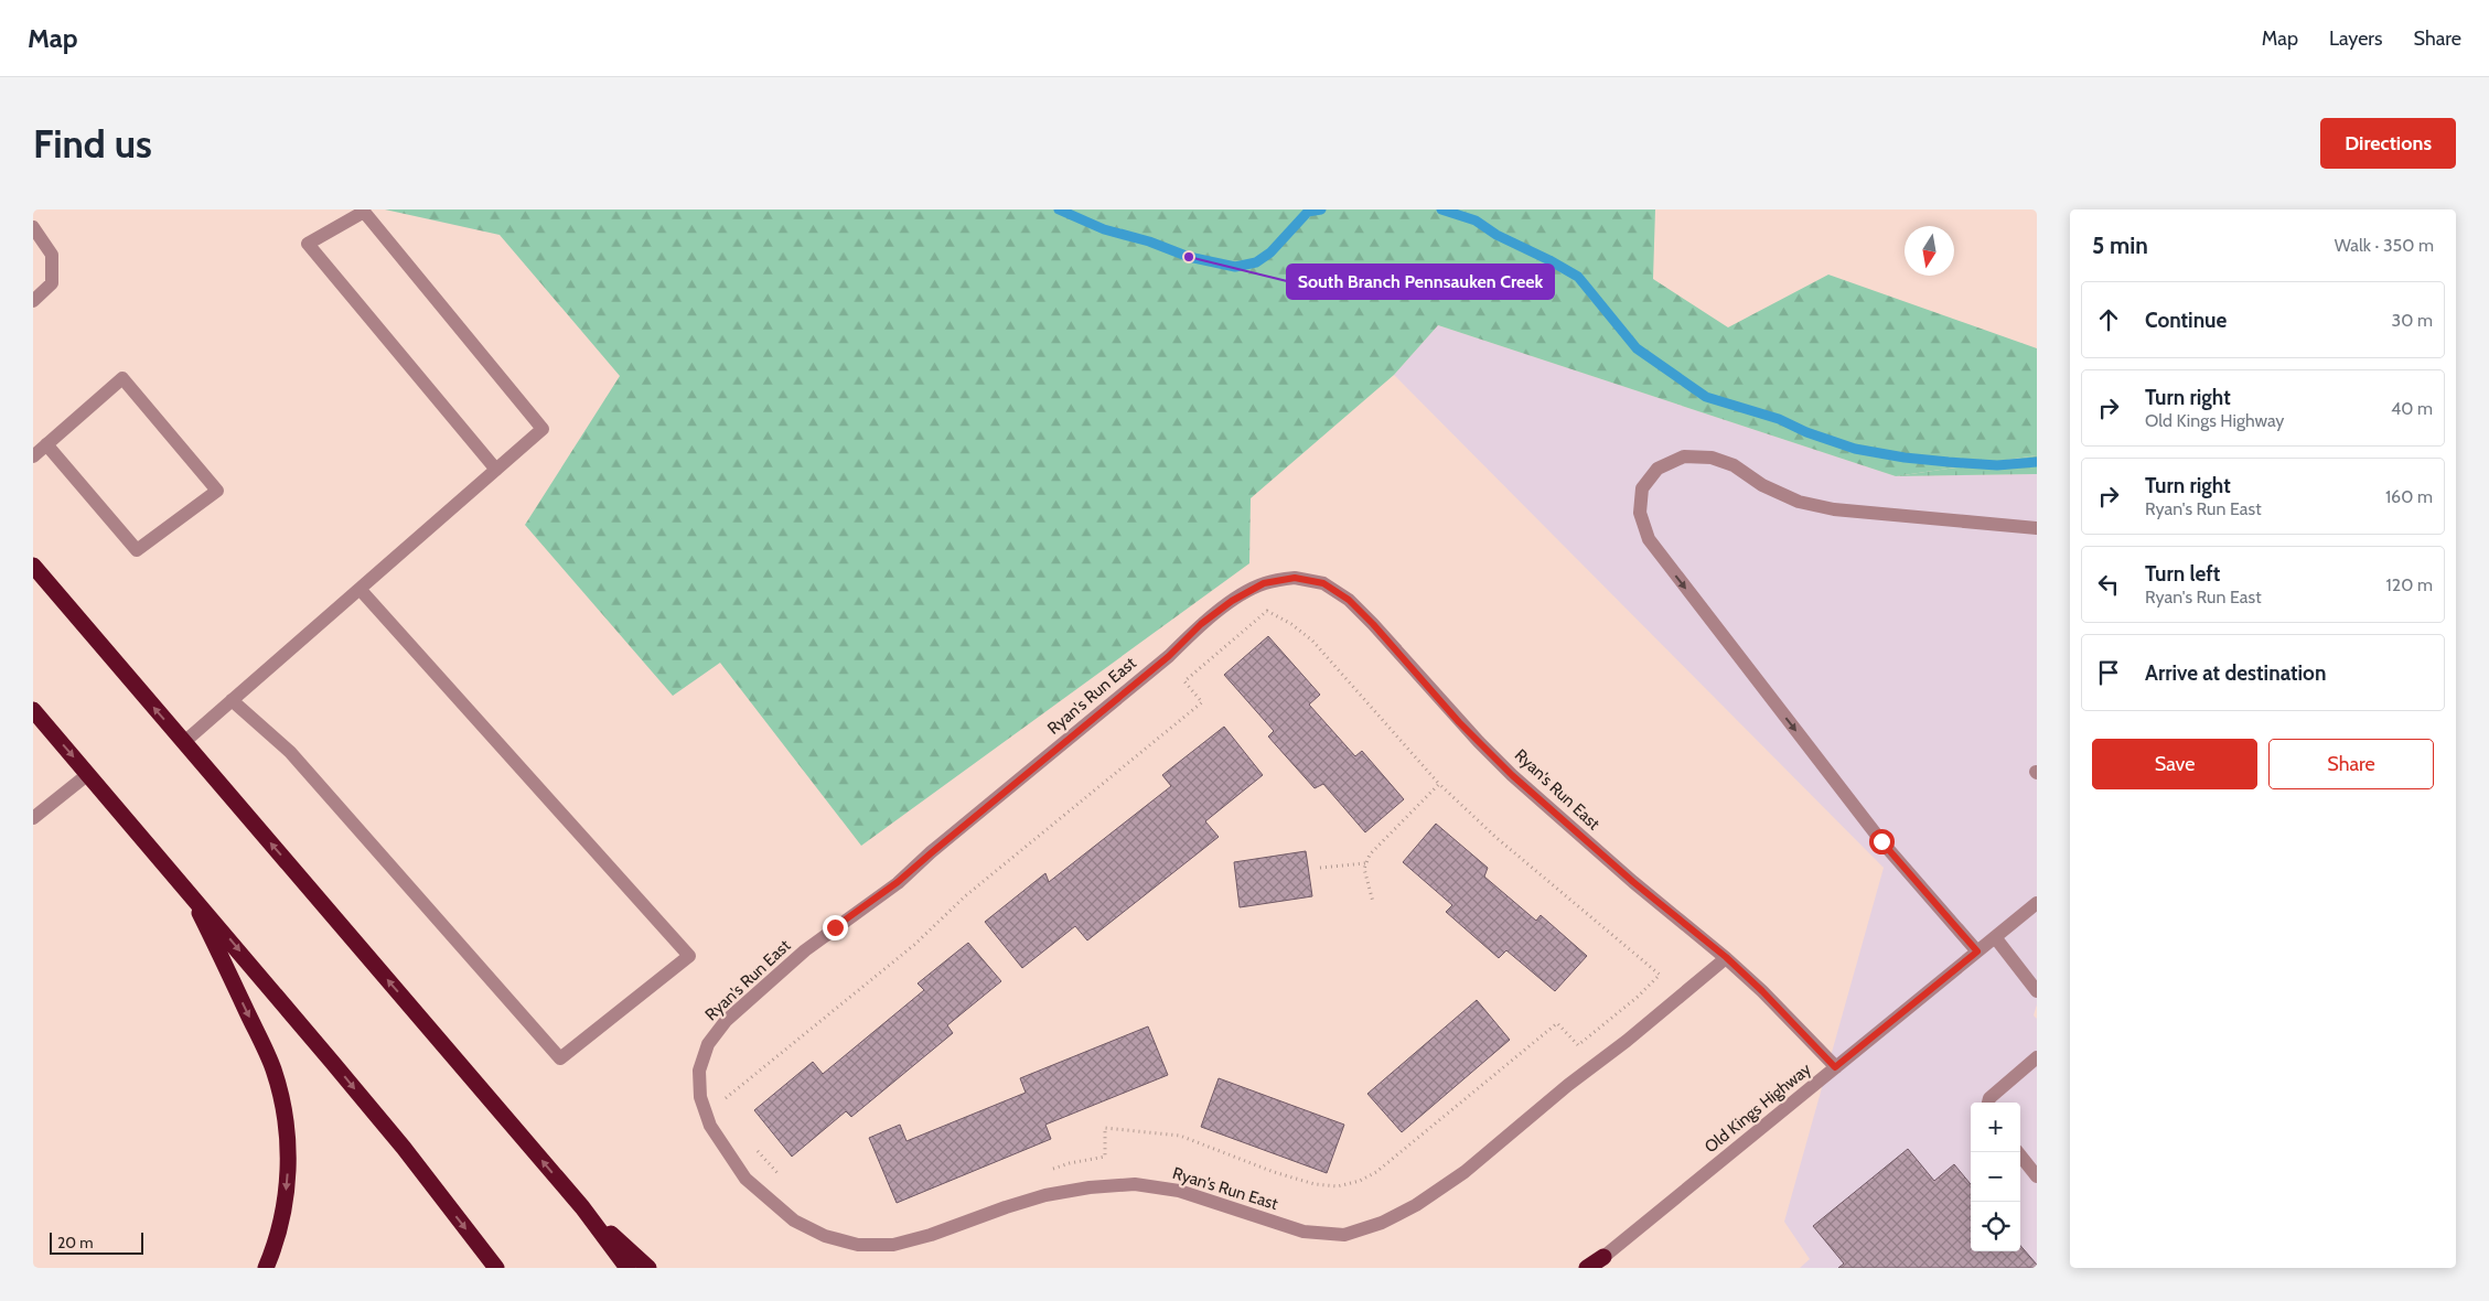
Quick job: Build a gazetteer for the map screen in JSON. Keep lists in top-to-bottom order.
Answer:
{
  "streets": {
    "street": ["Ryan's Run East", "Old Kings Highway"]
  },
  "crossings": [
    ["Ryan's Run East", "Old Kings Highway"]
  ],
  "places": ["South Branch Pennsauken Creek"],
  "scale_bar": "20 m",
  "north": "bottom",
  "page": {
    "header": "Map",
    "nav": ["Map", "Layers", "Share"],
    "buttons": [
      "Directions",
      ["Save", "Share"]
    ],
    "title": "Find us",
    "heading": ["5 min", "Walk · 350 m"],
    "list": [
      ["Continue", "30 m"],
      ["Turn right", "Old Kings Highway", "40 m"],
      ["Turn right", "Ryan's Run East", "160 m"],
      ["Turn left", "Ryan's Run East", "120 m"],
      "Arrive at destination"
    ],
    "map_buttons": ["+", "−"],
    "scale": "20 m"
  }
}
